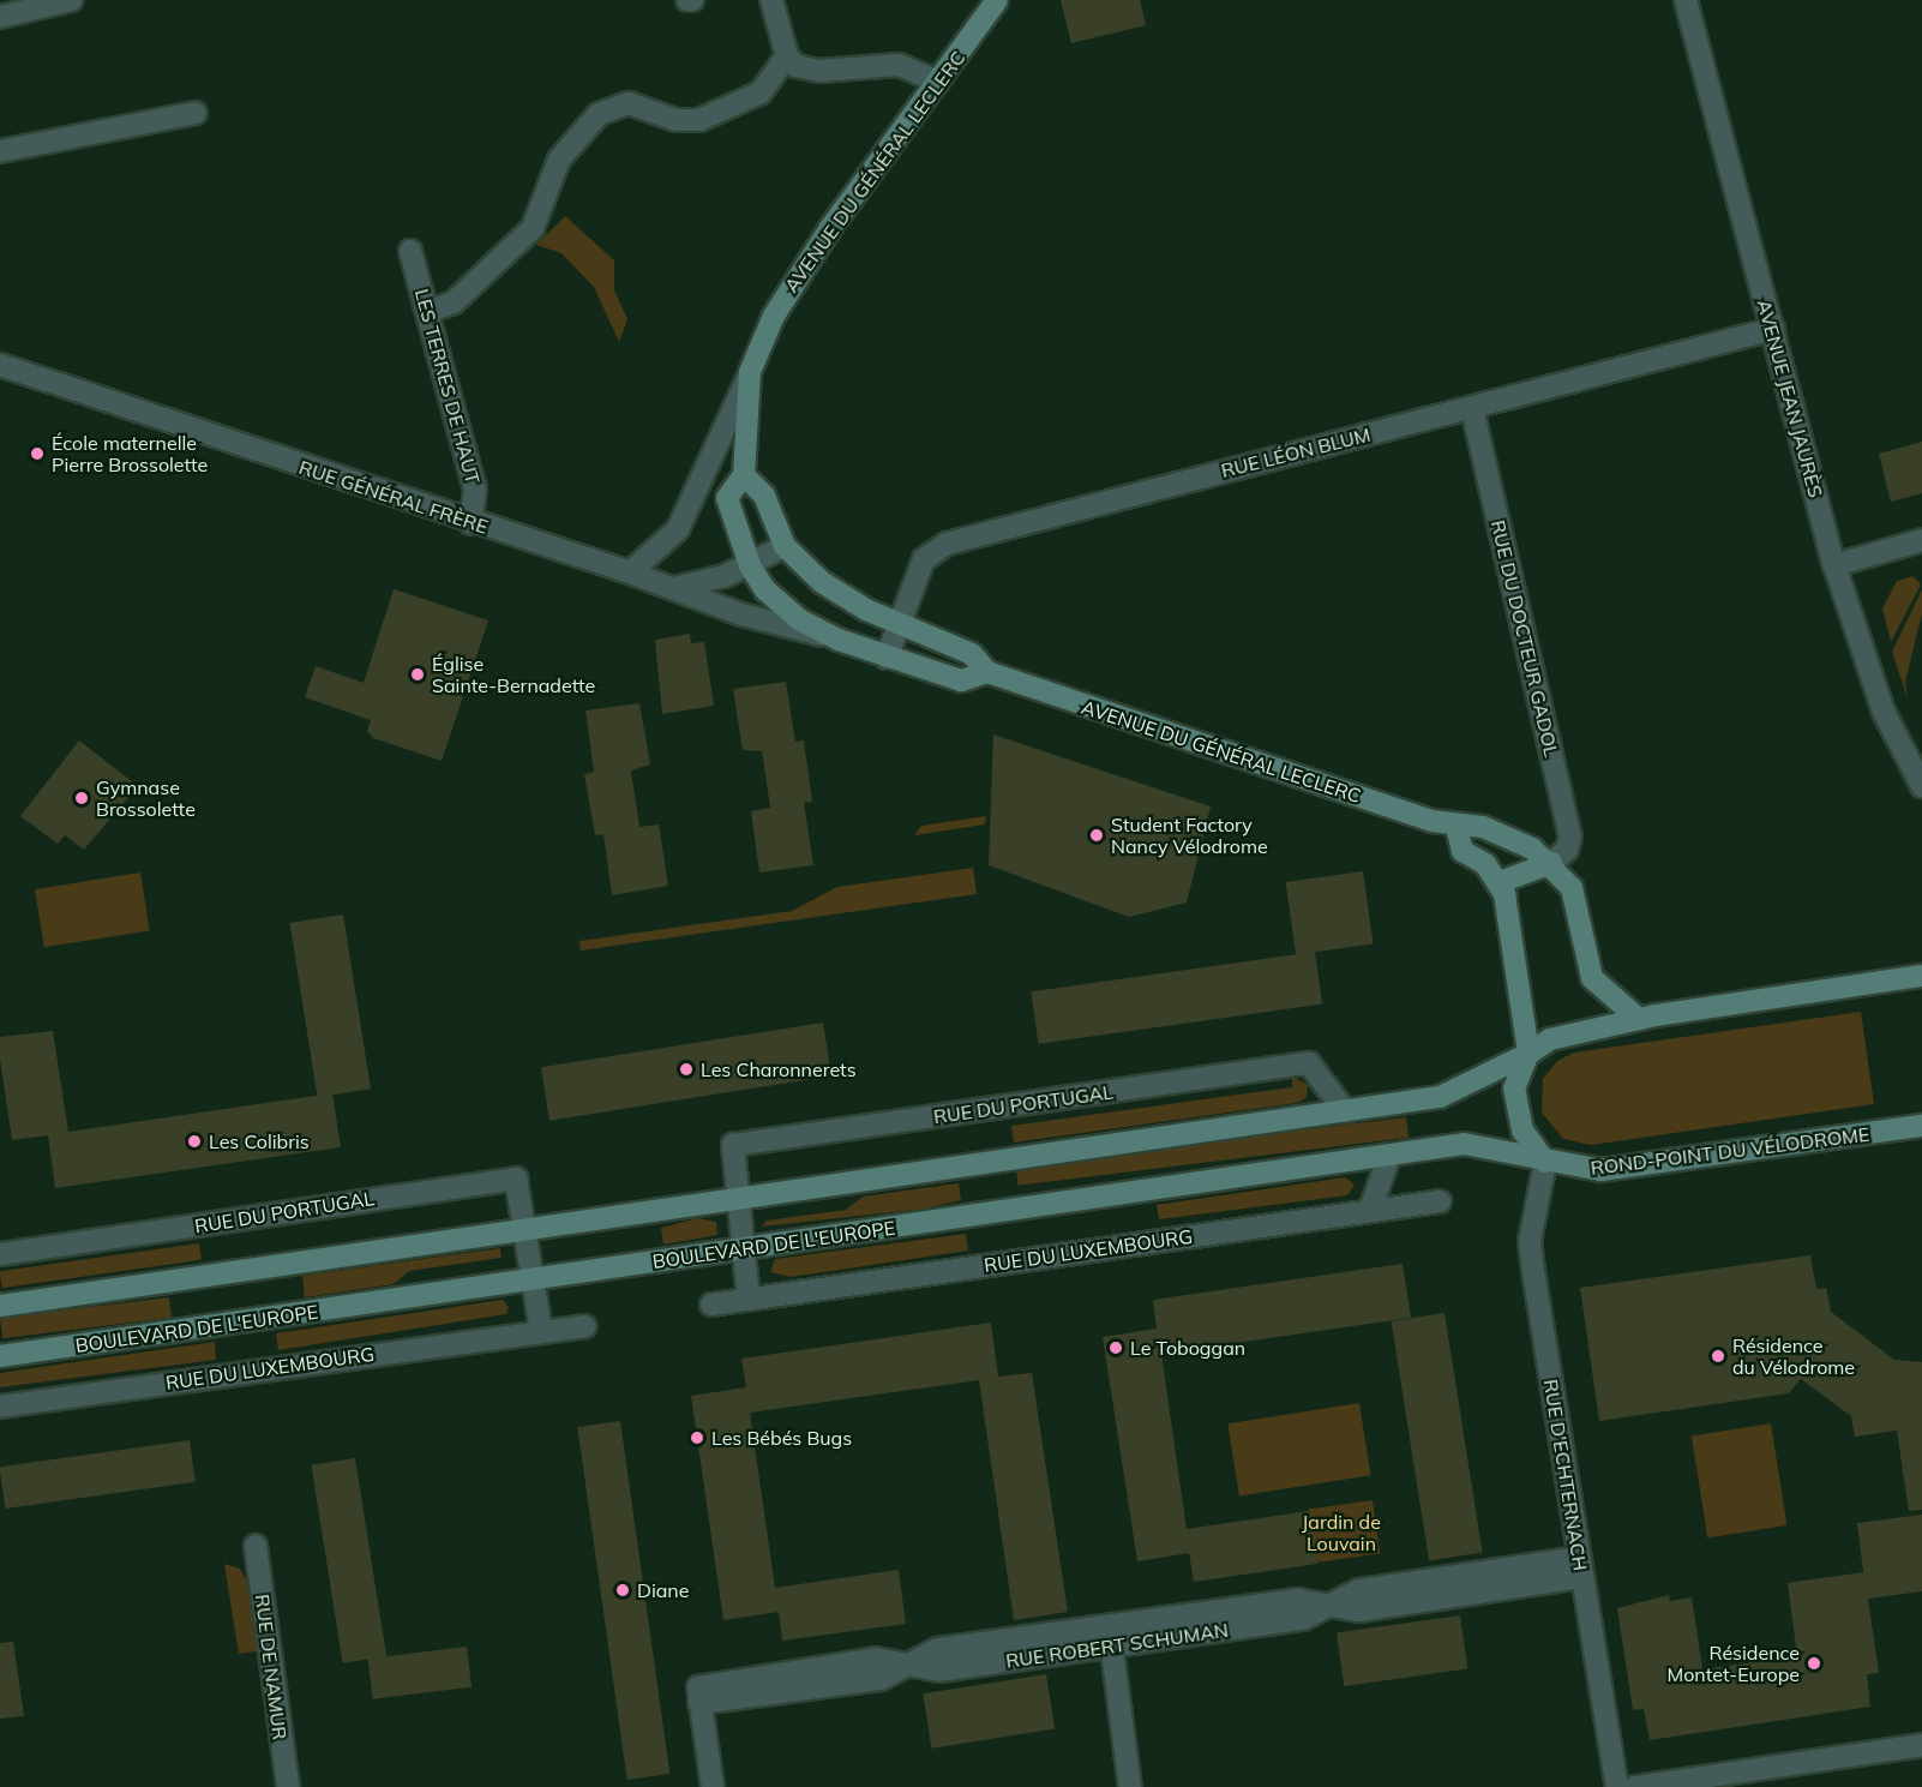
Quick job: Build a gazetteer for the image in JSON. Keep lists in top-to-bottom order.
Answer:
{
  "streets": {
    "main road": ["AVENUE DU GÉNÉRAL LECLERC", "ROND-POINT DU VÉLODROME", "BOULEVARD DE L'EUROPE"],
    "street": [
      "LES TERRES DE HAUT",
      "AVENUE JEAN JAURÈS",
      "RUE LÉON BLUM",
      "RUE GÉNÉRAL FRÈRE",
      "RUE DU DOCTEUR GADOL",
      "RUE DU PORTUGAL",
      "RUE DU LUXEMBOURG",
      "RUE D'ECHTERNACH",
      "RUE ROBERT SCHUMAN",
      "RUE DE NAMUR"
    ]
  },
  "crossings": [
    ["AVENUE DU GÉNÉRAL LECLERC", "RUE LÉON BLUM"],
    ["AVENUE DU GÉNÉRAL LECLERC", "RUE GÉNÉRAL FRÈRE"],
    ["AVENUE DU GÉNÉRAL LECLERC", "RUE DU DOCTEUR GADOL"],
    ["LES TERRES DE HAUT", "RUE GÉNÉRAL FRÈRE"],
    ["AVENUE JEAN JAURÈS", "RUE LÉON BLUM"],
    ["RUE LÉON BLUM", "RUE DU DOCTEUR GADOL"],
    ["ROND-POINT DU VÉLODROME", "BOULEVARD DE L'EUROPE"],
    ["ROND-POINT DU VÉLODROME", "RUE D'ECHTERNACH"],
    ["BOULEVARD DE L'EUROPE", "RUE D'ECHTERNACH"],
    ["RUE D'ECHTERNACH", "RUE ROBERT SCHUMAN"]
  ],
  "parks": ["Jardin de Louvain"],
  "places": [
    "École maternelle Pierre Brossolette",
    "Église Sainte-Bernadette",
    "Gymnase Brossolette",
    "Student Factory Nancy Vélodrome",
    "Les Charonnerets",
    "Les Colibris",
    "Le Toboggan",
    "Résidence du Vélodrome",
    "Les Bébés Bugs",
    "Diane",
    "Résidence Montet-Europe"
  ]
}
